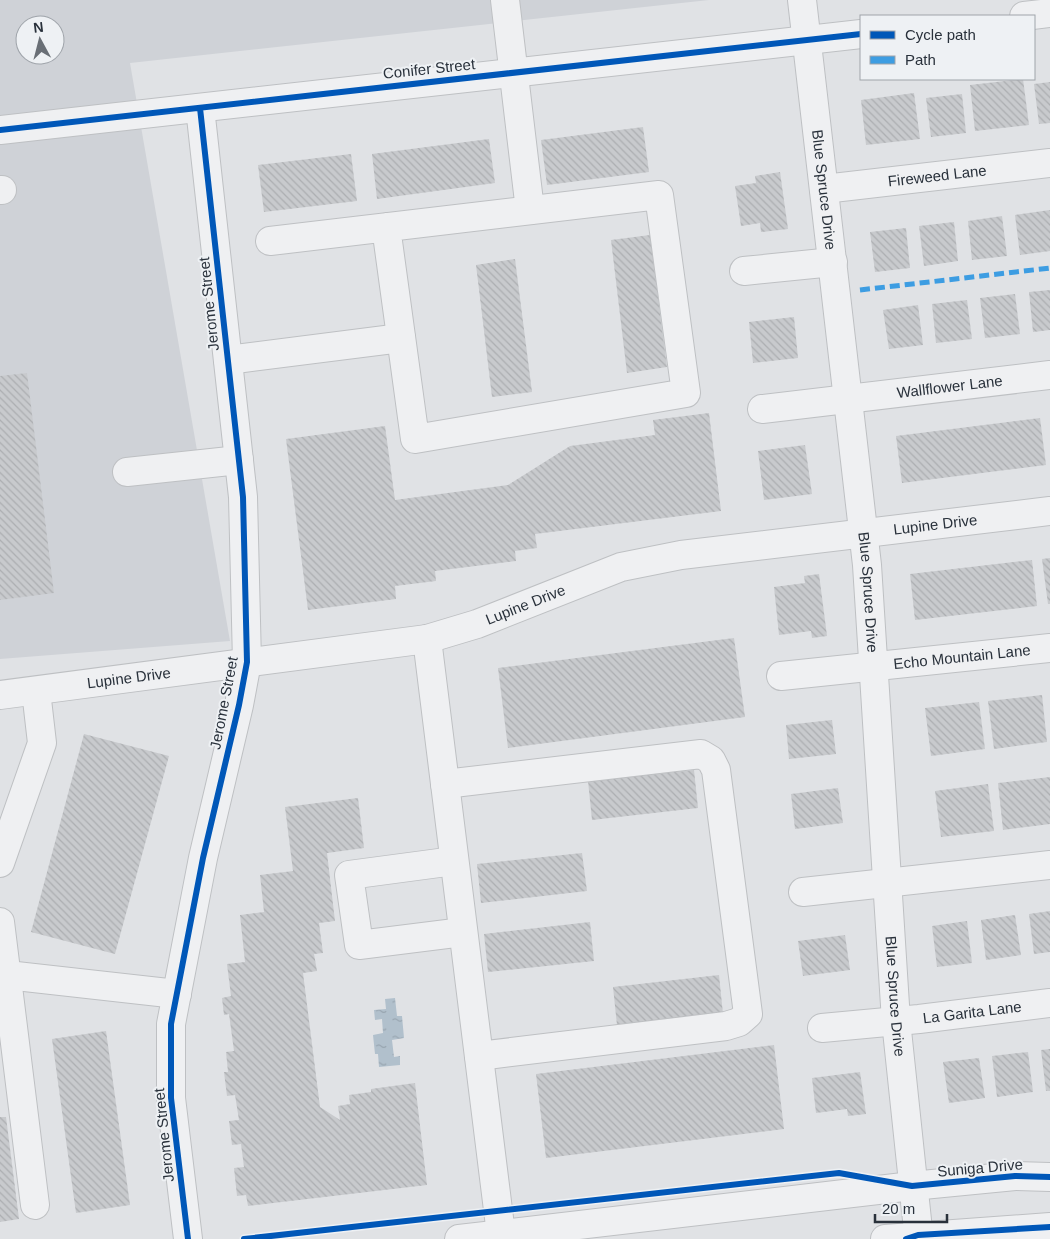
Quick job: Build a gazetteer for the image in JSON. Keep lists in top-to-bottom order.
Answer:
{
  "streets": {
    "street": [
      "Conifer Street",
      "Fireweed Lane",
      "Blue Spruce Drive",
      "Jerome Street",
      "Wallflower Lane",
      "Lupine Drive",
      "Echo Mountain Lane",
      "La Garita Lane",
      "Suniga Drive"
    ]
  },
  "crossings": [
    ["Conifer Street", "Blue Spruce Drive"],
    ["Conifer Street", "Jerome Street"],
    ["Fireweed Lane", "Blue Spruce Drive"],
    ["Blue Spruce Drive", "Wallflower Lane"],
    ["Blue Spruce Drive", "Lupine Drive"],
    ["Blue Spruce Drive", "Echo Mountain Lane"],
    ["Blue Spruce Drive", "La Garita Lane"],
    ["Blue Spruce Drive", "Suniga Drive"],
    ["Jerome Street", "Lupine Drive"]
  ],
  "legend": ["Cycle path", "Path"],
  "scale_bar": "20 m",
  "north": "top"
}
